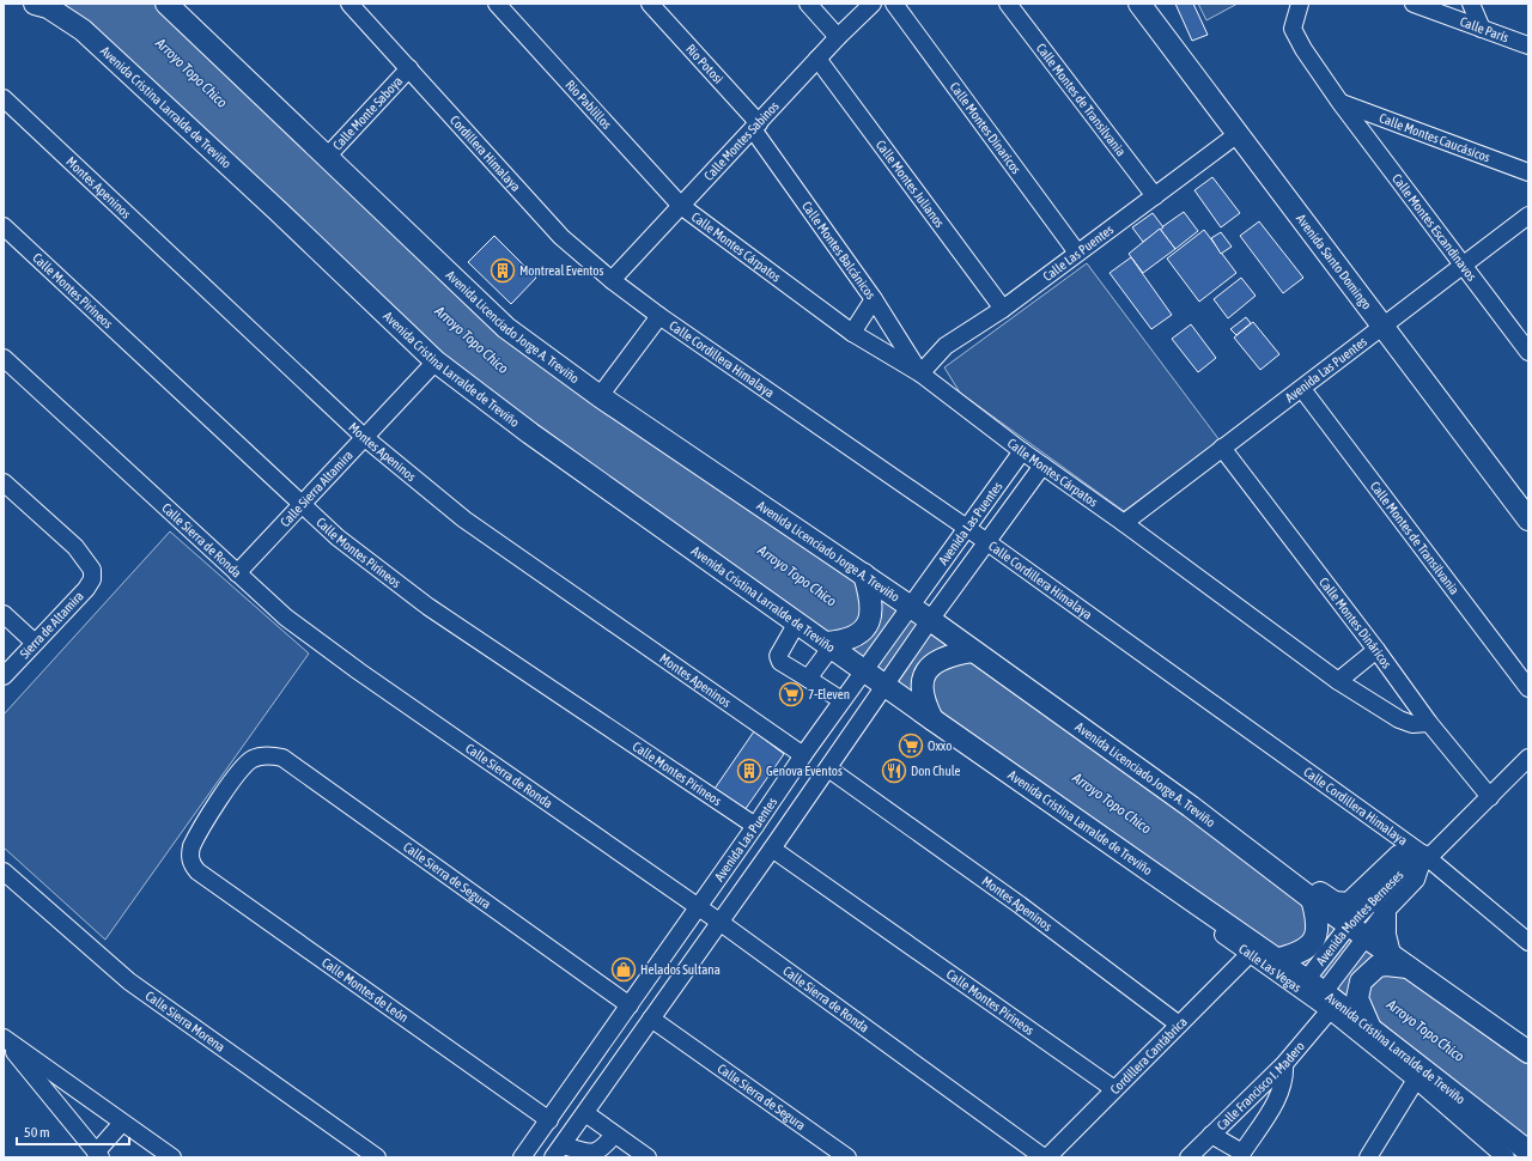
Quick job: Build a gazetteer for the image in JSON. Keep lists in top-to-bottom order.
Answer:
{
  "streets": {
    "main road": ["Avenida Cristina Larralde de Treviño", "Avenida Santo Domingo", "Avenida Licenciado Jorge A. Treviño"],
    "street": [
      "Calle París",
      "Rio Potosi",
      "Calle Montes de Transilvania",
      "Rio Pablillos",
      "Calle Monte Saboya",
      "Calle Montes Dinaricos",
      "Calle Montes Caucásicos",
      "Calle Montes Sabinos",
      "Cordillera Himalaya",
      "Calle Montes Julianos",
      "Montes Apeninos",
      "Calle Montes Escandinavos",
      "Calle Montes Cárpatos",
      "Calle Montes Balcánicos",
      "Calle Las Puentes",
      "Calle Montes Pirineos",
      "Calle Cordillera Himalaya",
      "Avenida Las Puentes",
      "Calle Sierra Altamira",
      "Calle Sierra de Ronda",
      "Calle Montes Dináricos",
      "Sierra de Altamira",
      "Calle Sierra de Segura",
      "Avenida Montes Berneses",
      "Calle Las Vegas",
      "Calle Montes de León",
      "Calle Sierra Morena",
      "Cordillera Cantábrica",
      "Calle Francisco I. Madero"
    ]
  },
  "crossings": [
    ["Rio Potosi", "Calle Montes Sabinos"],
    ["Rio Potosi", "Calle Montes Balcánicos"],
    ["Calle Montes de Transilvania", "Calle Las Puentes"],
    ["Calle Montes de Transilvania", "Avenida Las Puentes"],
    ["Rio Pablillos", "Calle Montes Sabinos"],
    ["Rio Pablillos", "Calle Montes Cárpatos"],
    ["Avenida Cristina Larralde de Treviño", "Avenida Las Puentes"],
    ["Avenida Cristina Larralde de Treviño", "Calle Sierra Altamira"],
    ["Avenida Cristina Larralde de Treviño", "Avenida Montes Berneses"],
    ["Avenida Cristina Larralde de Treviño", "Calle Las Vegas"],
    ["Avenida Cristina Larralde de Treviño", "Calle Francisco I. Madero"],
    ["Calle Monte Saboya", "Cordillera Himalaya"],
    ["Calle Monte Saboya", "Avenida Licenciado Jorge A. Treviño"],
    ["Calle Montes Dinaricos", "Calle Las Puentes"],
    ["Calle Montes Caucásicos", "Calle Montes Escandinavos"],
    ["Calle Montes Sabinos", "Calle Montes Julianos"],
    ["Calle Montes Sabinos", "Calle Montes Cárpatos"],
    ["Calle Montes Sabinos", "Calle Montes Balcánicos"],
    ["Calle Montes Sabinos", "Calle Cordillera Himalaya"],
    ["Cordillera Himalaya", "Calle Cordillera Himalaya"],
    ["Calle Montes Julianos", "Calle Las Puentes"],
    ["Montes Apeninos", "Avenida Las Puentes"],
    ["Montes Apeninos", "Calle Sierra Altamira"],
    ["Montes Apeninos", "Cordillera Cantábrica"],
    ["Calle Montes Escandinavos", "Avenida Las Puentes"],
    ["Calle Montes Cárpatos", "Calle Montes Balcánicos"],
    ["Calle Montes Cárpatos", "Calle Las Puentes"],
    ["Calle Montes Cárpatos", "Avenida Las Puentes"],
    ["Calle Montes Cárpatos", "Calle Montes Dináricos"],
    ["Calle Montes Balcánicos", "Calle Las Puentes"],
    ["Calle Las Puentes", "Avenida Santo Domingo"],
    ["Avenida Santo Domingo", "Avenida Las Puentes"],
    ["Calle Montes Pirineos", "Avenida Las Puentes"],
    ["Calle Montes Pirineos", "Calle Sierra Altamira"],
    ["Calle Montes Pirineos", "Cordillera Cantábrica"],
    ["Avenida Licenciado Jorge A. Treviño", "Avenida Las Puentes"],
    ["Avenida Licenciado Jorge A. Treviño", "Avenida Montes Berneses"],
    ["Calle Cordillera Himalaya", "Avenida Las Puentes"],
    ["Calle Cordillera Himalaya", "Avenida Montes Berneses"],
    ["Avenida Las Puentes", "Calle Sierra de Ronda"],
    ["Avenida Las Puentes", "Calle Montes Dináricos"],
    ["Avenida Las Puentes", "Calle Sierra de Segura"],
    ["Avenida Las Puentes", "Calle Montes de León"],
    ["Calle Sierra Altamira", "Calle Sierra de Ronda"],
    ["Calle Montes Dináricos", "Avenida Montes Berneses"],
    ["Calle Sierra de Segura", "Calle Montes de León"],
    ["Avenida Montes Berneses", "Calle Las Vegas"],
    ["Avenida Montes Berneses", "Calle Francisco I. Madero"],
    ["Calle Las Vegas", "Cordillera Cantábrica"],
    ["Calle Las Vegas", "Calle Francisco I. Madero"]
  ],
  "water": ["Arroyo Topo Chico"],
  "places": {
    "building": ["Montreal Eventos", "Genova Eventos"],
    "supermarket": ["7-Eleven", "Oxxo"],
    "restaurant": ["Don Chule"],
    "shop": ["Helados Sultana"]
  },
  "scale_bar": "50 m"
}
